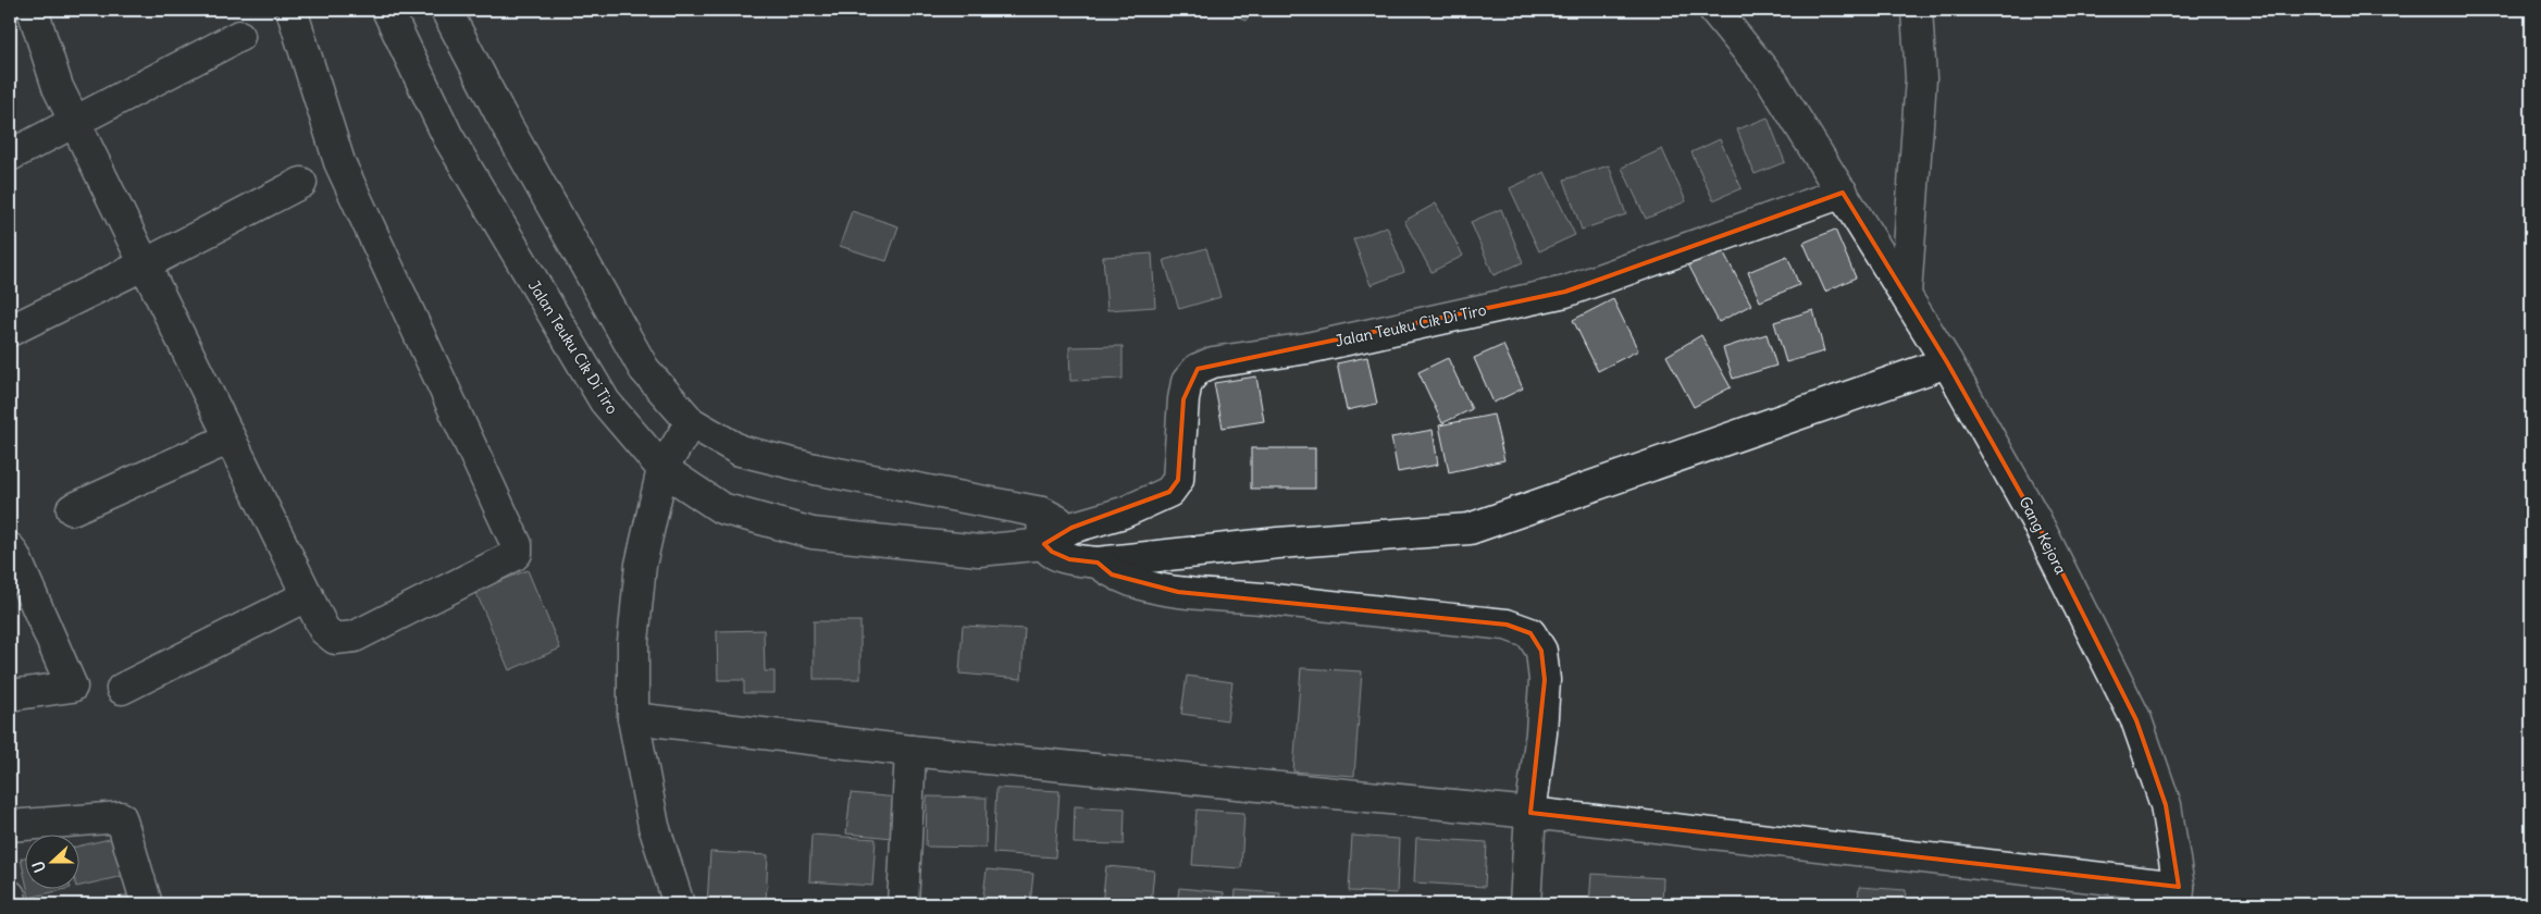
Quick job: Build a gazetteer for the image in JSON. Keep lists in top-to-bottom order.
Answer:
{
  "streets": {
    "street": ["Jalan Teuku Cik Di Tiro", "Gang Kejora"]
  },
  "crossings": [
    ["Jalan Teuku Cik Di Tiro", "Gang Kejora"]
  ],
  "north": "left"
}
